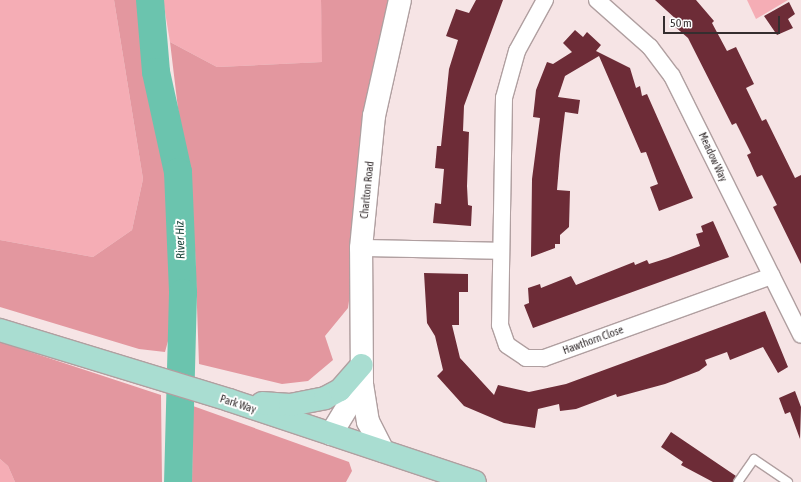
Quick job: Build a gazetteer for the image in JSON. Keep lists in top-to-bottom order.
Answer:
{
  "streets": {
    "main road": ["Park Way"],
    "street": ["Meadow Way", "Charlton Road", "Hawthorn Close"]
  },
  "crossings": [
    ["Meadow Way", "Hawthorn Close"],
    ["Charlton Road", "Park Way"]
  ],
  "water": ["River Hiz"],
  "scale_bar": "50 m"
}
